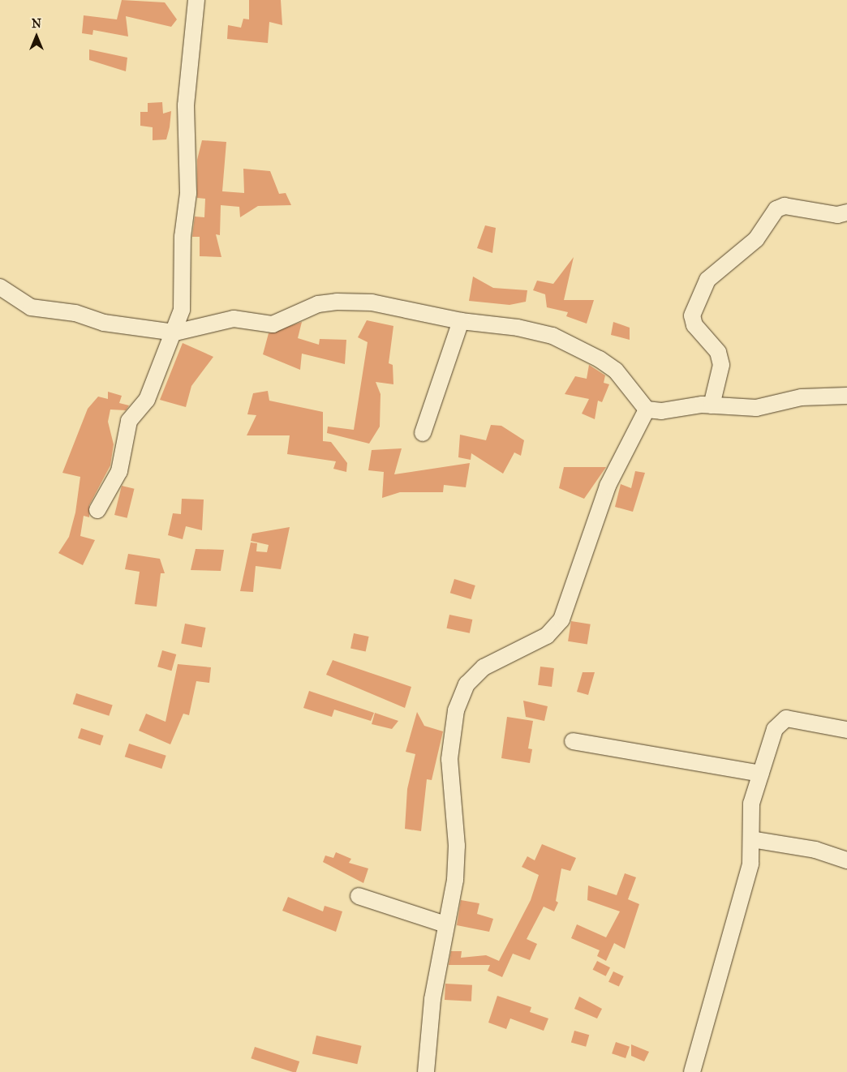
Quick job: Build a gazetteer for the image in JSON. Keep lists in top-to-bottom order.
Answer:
{
  "north": "top"
}
